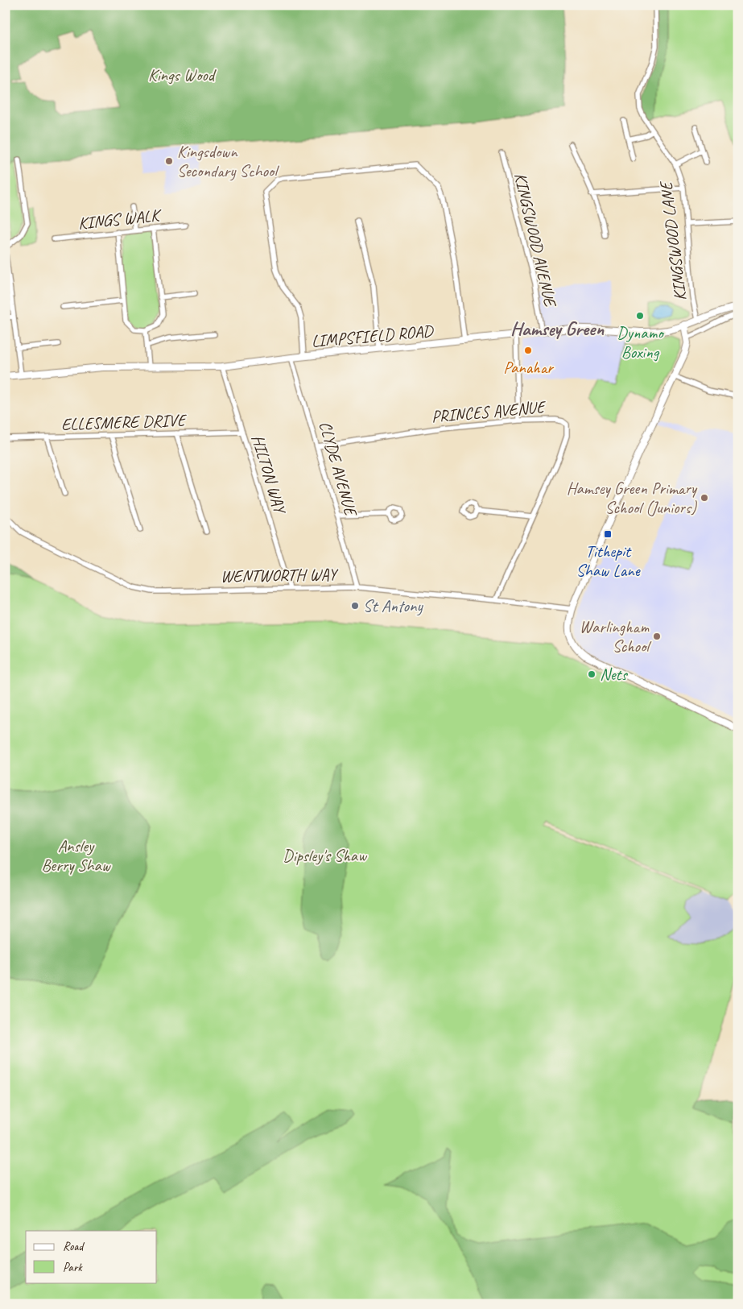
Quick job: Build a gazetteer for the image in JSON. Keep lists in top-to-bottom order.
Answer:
{
  "streets": {
    "main road": ["LIMPSFIELD ROAD"],
    "street": [
      "KINGS WALK",
      "KINGSWOOD AVENUE",
      "KINGSWOOD LANE",
      "PRINCES AVENUE",
      "ELLESMERE DRIVE",
      "CLYDE AVENUE",
      "HILTON WAY",
      "WENTWORTH WAY"
    ]
  },
  "crossings": [
    ["KINGSWOOD AVENUE", "LIMPSFIELD ROAD"],
    ["KINGSWOOD LANE", "LIMPSFIELD ROAD"],
    ["LIMPSFIELD ROAD", "CLYDE AVENUE"],
    ["LIMPSFIELD ROAD", "HILTON WAY"],
    ["PRINCES AVENUE", "CLYDE AVENUE"],
    ["PRINCES AVENUE", "WENTWORTH WAY"],
    ["ELLESMERE DRIVE", "HILTON WAY"],
    ["CLYDE AVENUE", "WENTWORTH WAY"],
    ["HILTON WAY", "WENTWORTH WAY"]
  ],
  "districts": ["Hamsey Green"],
  "parks": ["Kings Wood", "Ansley Berry Shaw", "Dipsley's Shaw"],
  "places": {
    "other": [
      "Kingsdown Secondary School",
      "Dynamo Boxing",
      "Panahar",
      "Hamsey Green Primary School (Juniors)",
      "St Antony",
      "Warlingham School",
      "Nets"
    ],
    "transit": ["Tithepit Shaw Lane"]
  },
  "legend": ["Road", "Park"]
}
